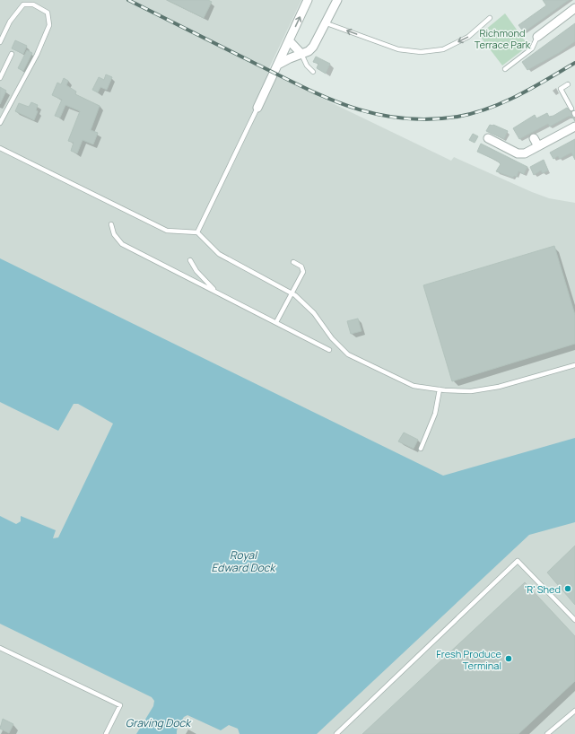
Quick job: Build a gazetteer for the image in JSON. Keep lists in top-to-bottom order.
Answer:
{
  "water": ["Royal Edward Dock", "Graving Dock"],
  "parks": ["Richmond Terrace Park"],
  "places": ["'R' Shed", "Fresh Produce Terminal"]
}
